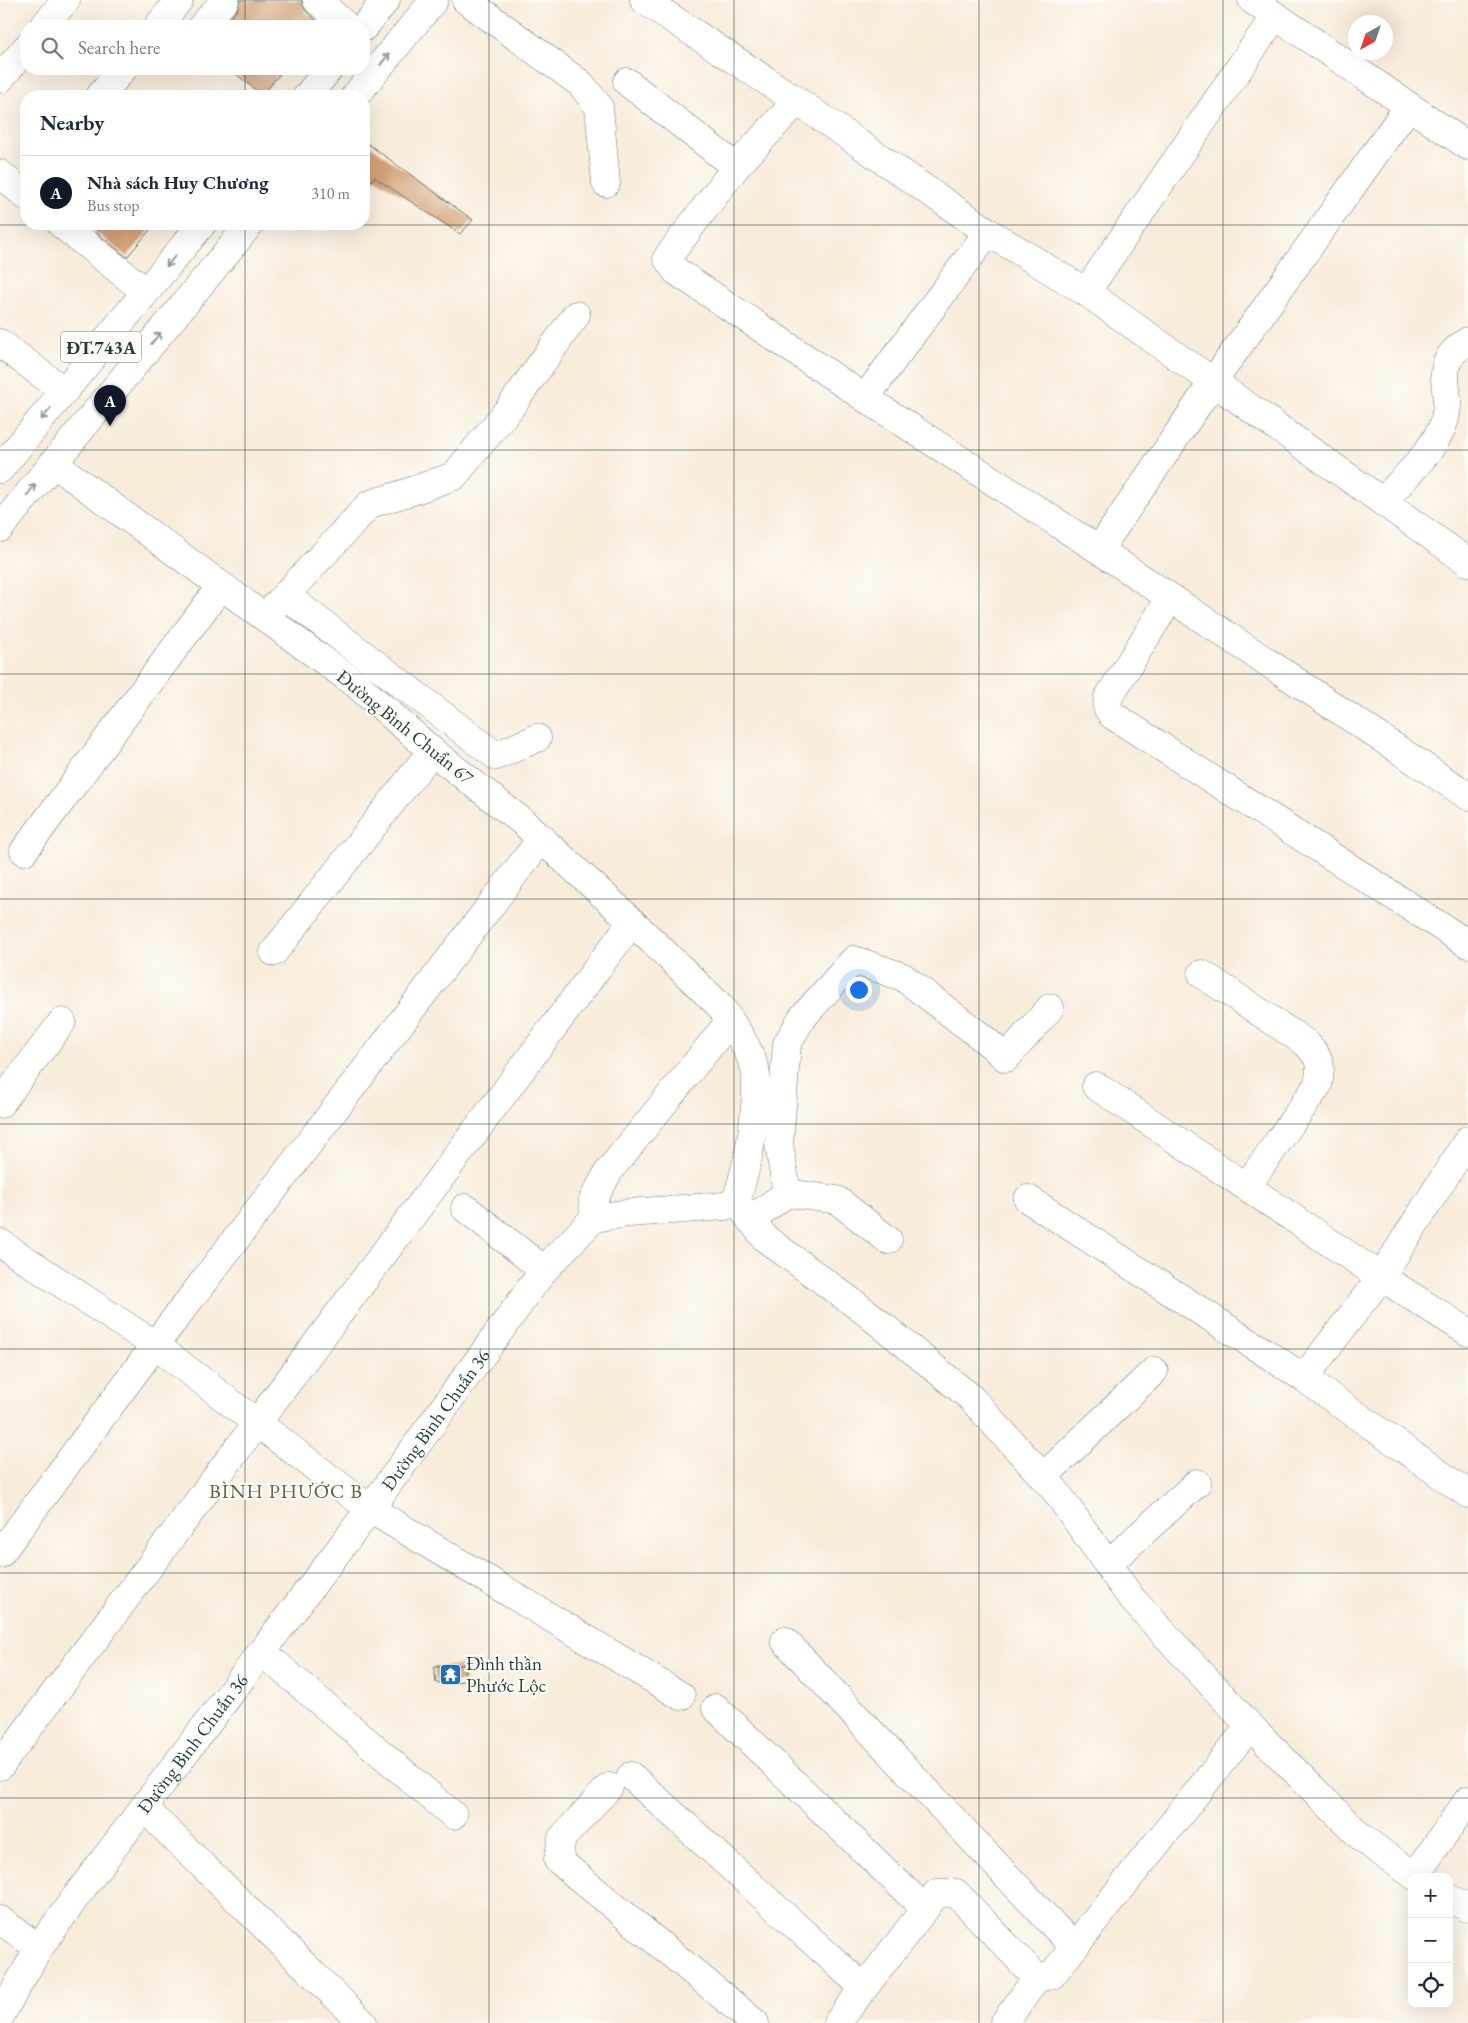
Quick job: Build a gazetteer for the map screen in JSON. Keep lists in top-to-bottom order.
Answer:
{
  "streets": {
    "street": ["ĐT.743A", "Đường Bình Chuẩn 67", "Đường Bình Chuẩn 36"]
  },
  "crossings": [
    ["ĐT.743A", "Đường Bình Chuẩn 67"]
  ],
  "districts": ["BÌNH PHƯỚC B"],
  "places": {
    "temple": ["Đình thần Phước Lộc"]
  },
  "north": "bottom left",
  "page": {
    "search": "Search here",
    "heading": "Nearby",
    "list": [
      {
        "mark": "A",
        "name": "Nhà sách Huy Chương",
        "note": "Bus stop",
        "value": "310 m"
      }
    ],
    "pins": "A",
    "map_buttons": ["+", "−"]
  }
}
